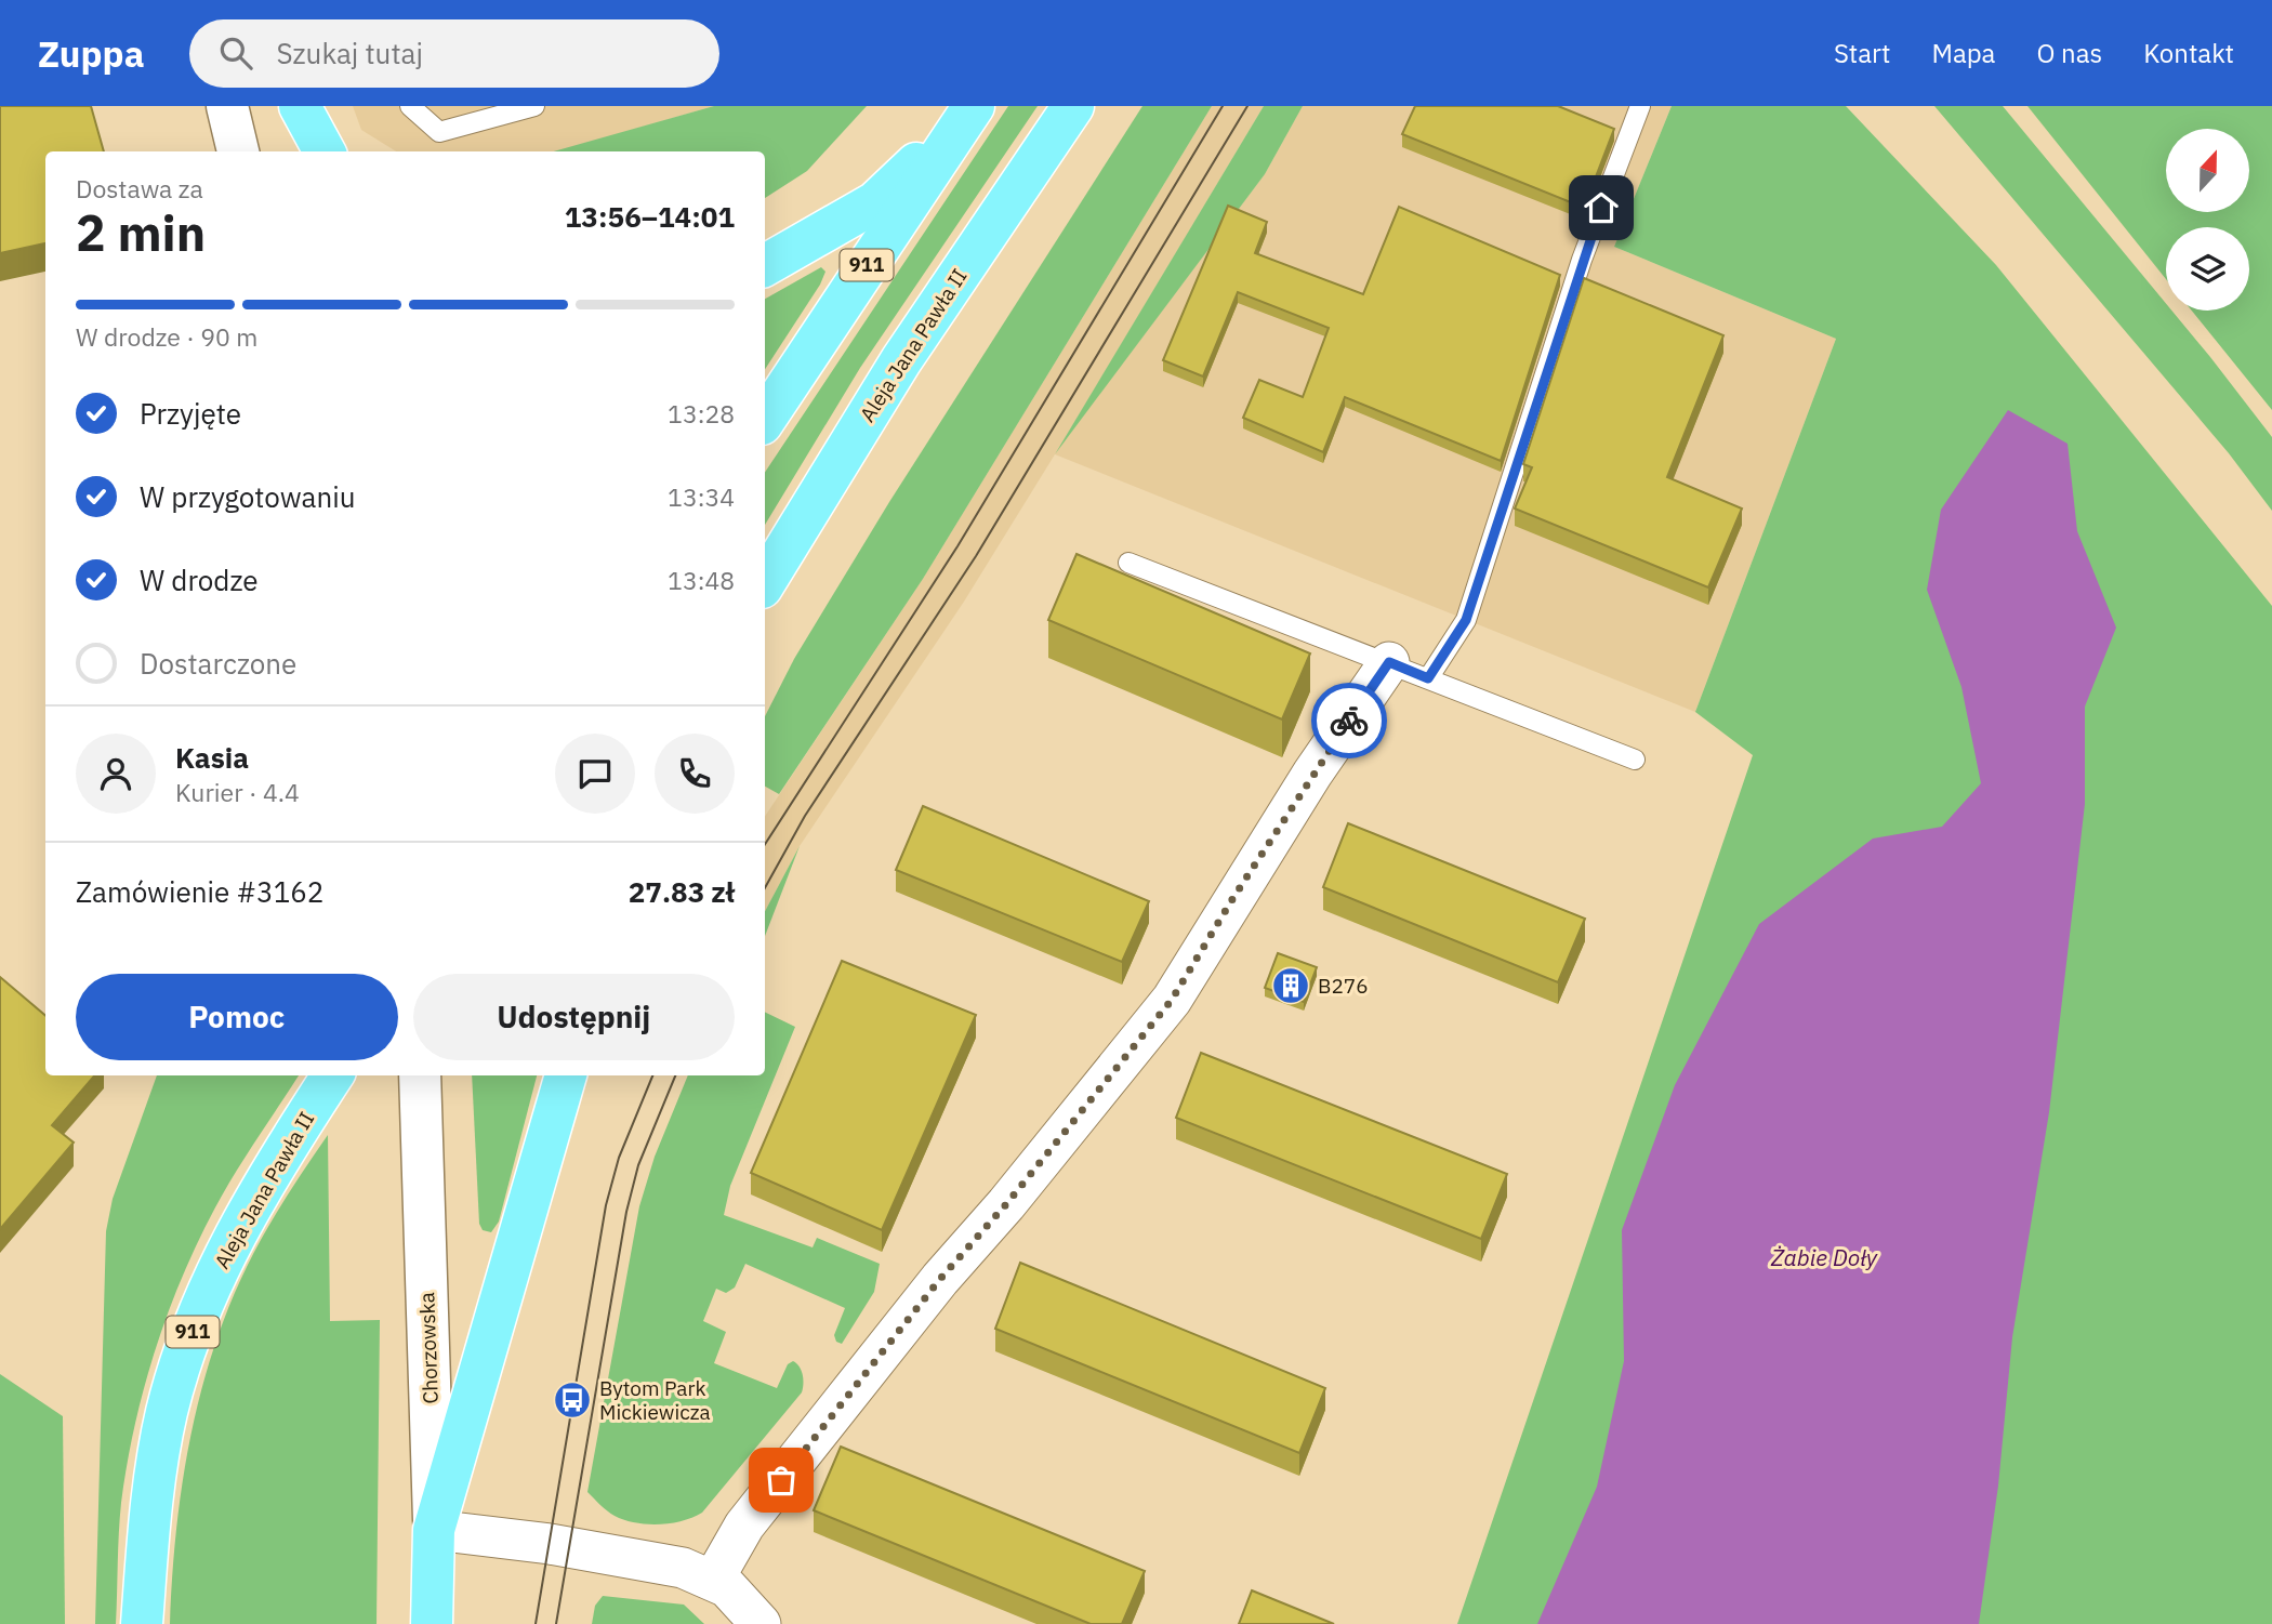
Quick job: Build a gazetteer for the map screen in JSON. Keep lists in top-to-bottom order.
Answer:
{
  "streets": {
    "main road": ["911", "Aleja Jana Pawła II", "Chorzowska"]
  },
  "water": ["Żabie Doły"],
  "places": {
    "building": ["B276"],
    "bus stop": ["Bytom Park Mickiewicza"]
  },
  "north": "top",
  "page": {
    "header": "Zuppa",
    "search": "Szukaj tutaj",
    "nav": [
      "Start",
      "Mapa",
      "O nas",
      "Kontakt"
    ],
    "heading": ["2 min", "Dostawa za", "13:56–14:01"],
    "panel": [
      "Kasia",
      "Kurier · 4.4",
      "Zamówienie #3162",
      "27.83 zł"
    ],
    "bar": "W drodze · 90 m",
    "list": [
      ["Przyjęte", "13:28"],
      ["W przygotowaniu", "13:34"],
      ["W drodze", "13:48"],
      "Dostarczone"
    ],
    "buttons": ["Pomoc", "Udostępnij"]
  }
}
